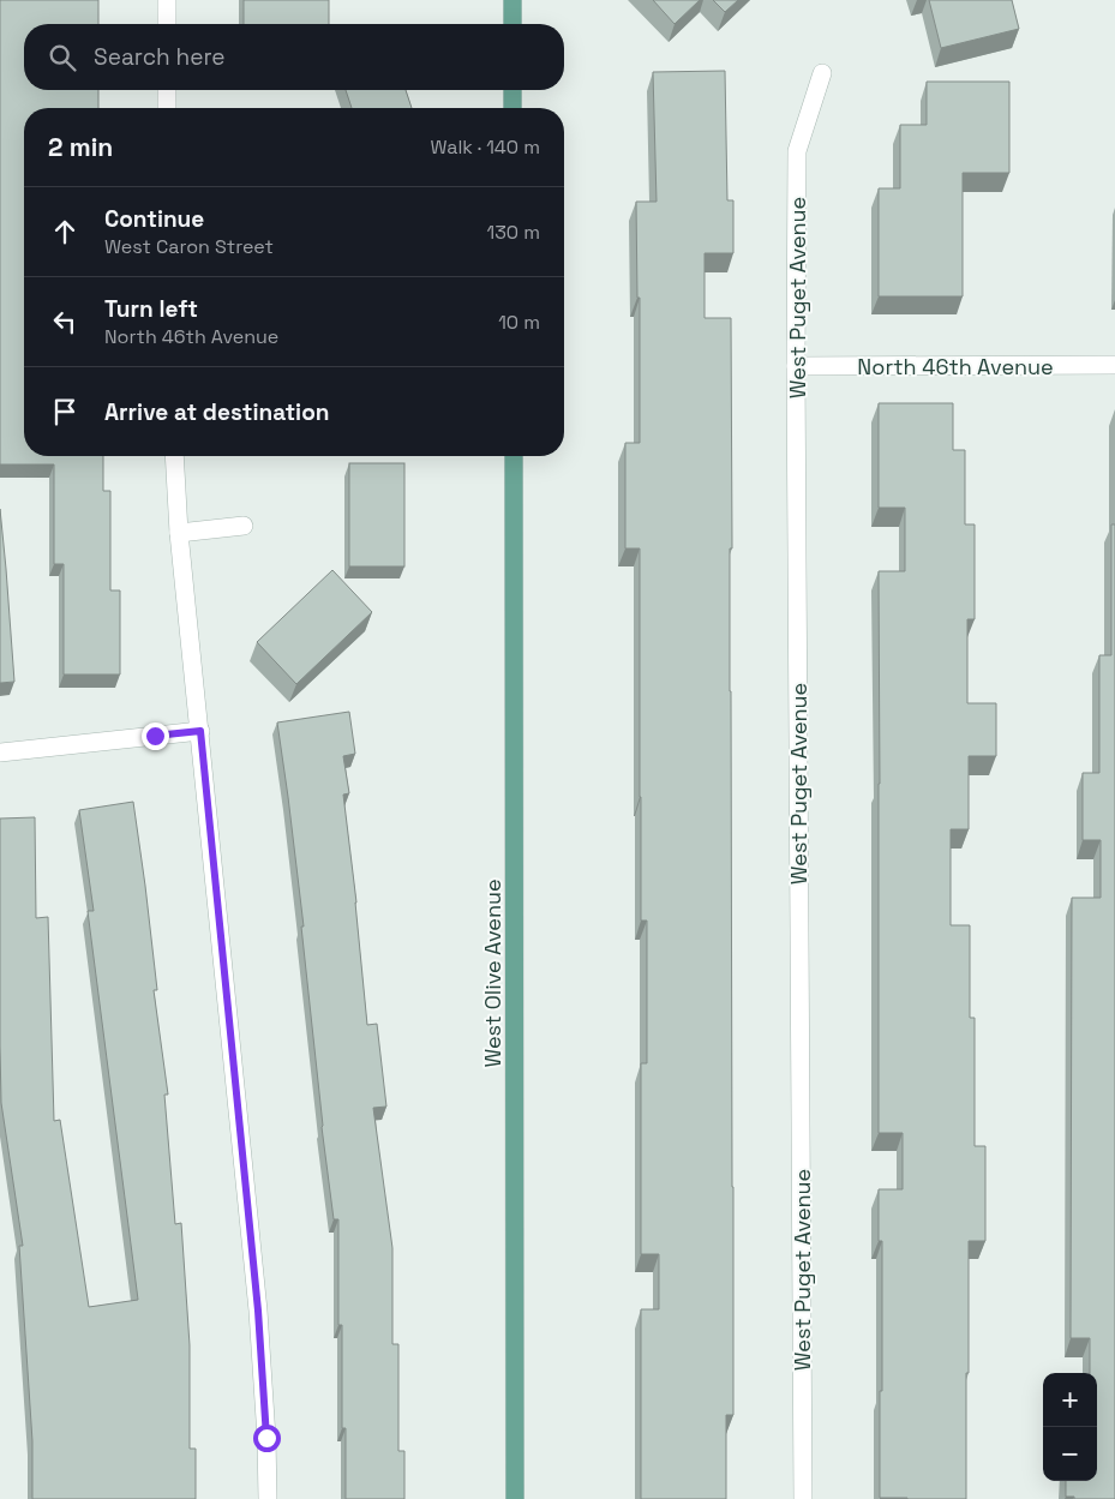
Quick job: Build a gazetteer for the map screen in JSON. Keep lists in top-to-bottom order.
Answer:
{
  "streets": {
    "main road": ["West Olive Avenue"],
    "street": ["West Puget Avenue", "North 46th Avenue"]
  },
  "crossings": [
    ["West Puget Avenue", "North 46th Avenue"]
  ],
  "page": {
    "search": "Search here",
    "heading": ["2 min", "Walk · 140 m"],
    "list": [
      ["Continue", "West Caron Street", "130 m"],
      ["Turn left", "North 46th Avenue", "10 m"],
      "Arrive at destination"
    ],
    "map_buttons": ["+", "−"]
  }
}
